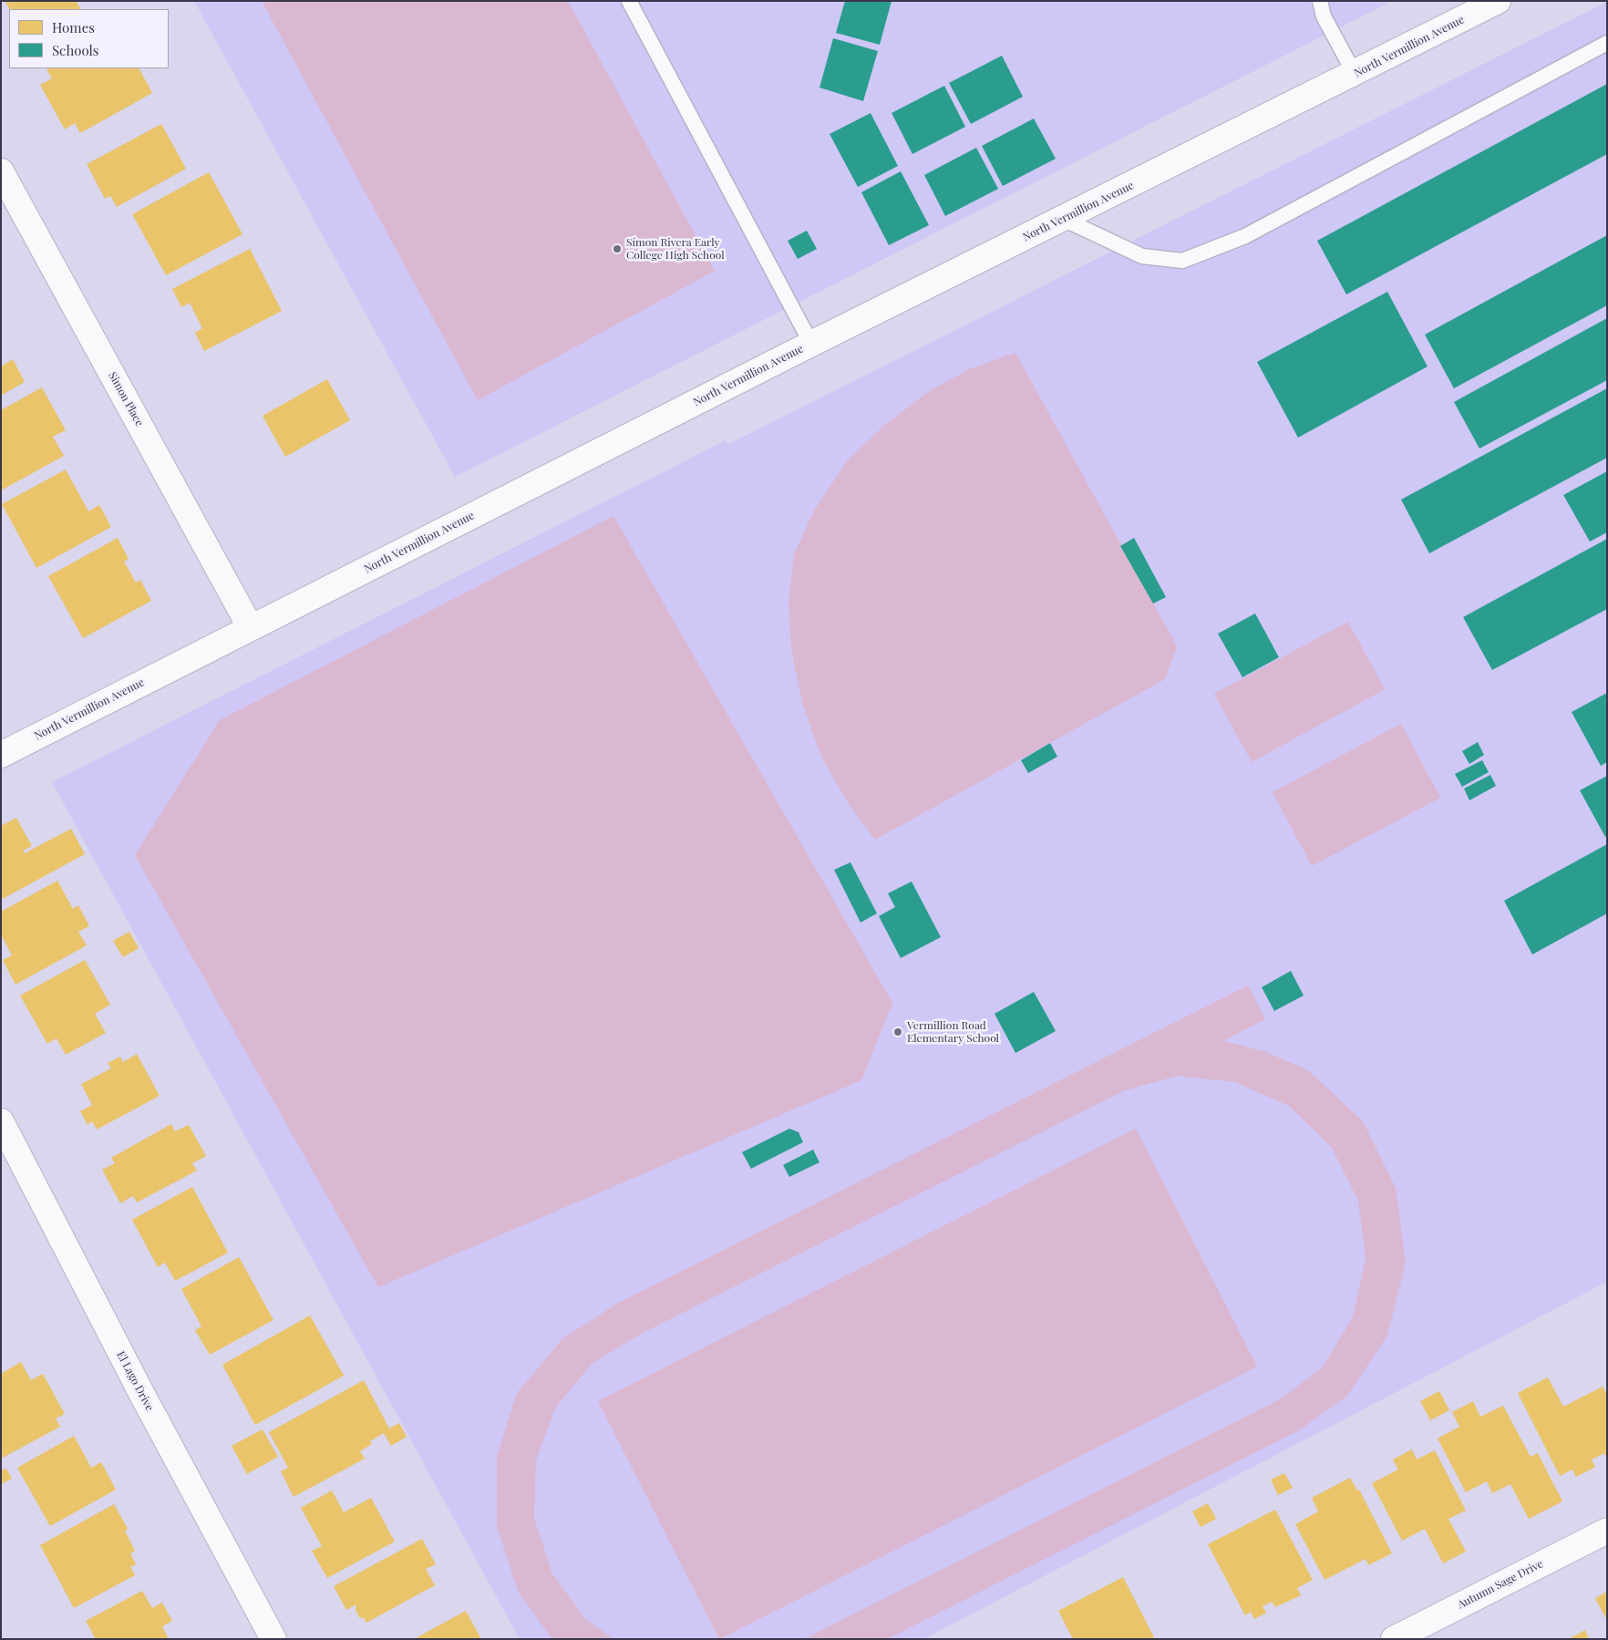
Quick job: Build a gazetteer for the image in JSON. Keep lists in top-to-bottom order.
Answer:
{
  "streets": {
    "street": [
      "North Vermillion Avenue",
      "Simon Place",
      "El Lago Drive",
      "Autumn Sage Drive"
    ]
  },
  "crossings": [
    ["North Vermillion Avenue", "Simon Place"]
  ],
  "places": ["Símon Rivera Early College High School", "Vermillion Road Elementary School"],
  "legend": ["Homes", "Schools"]
}
